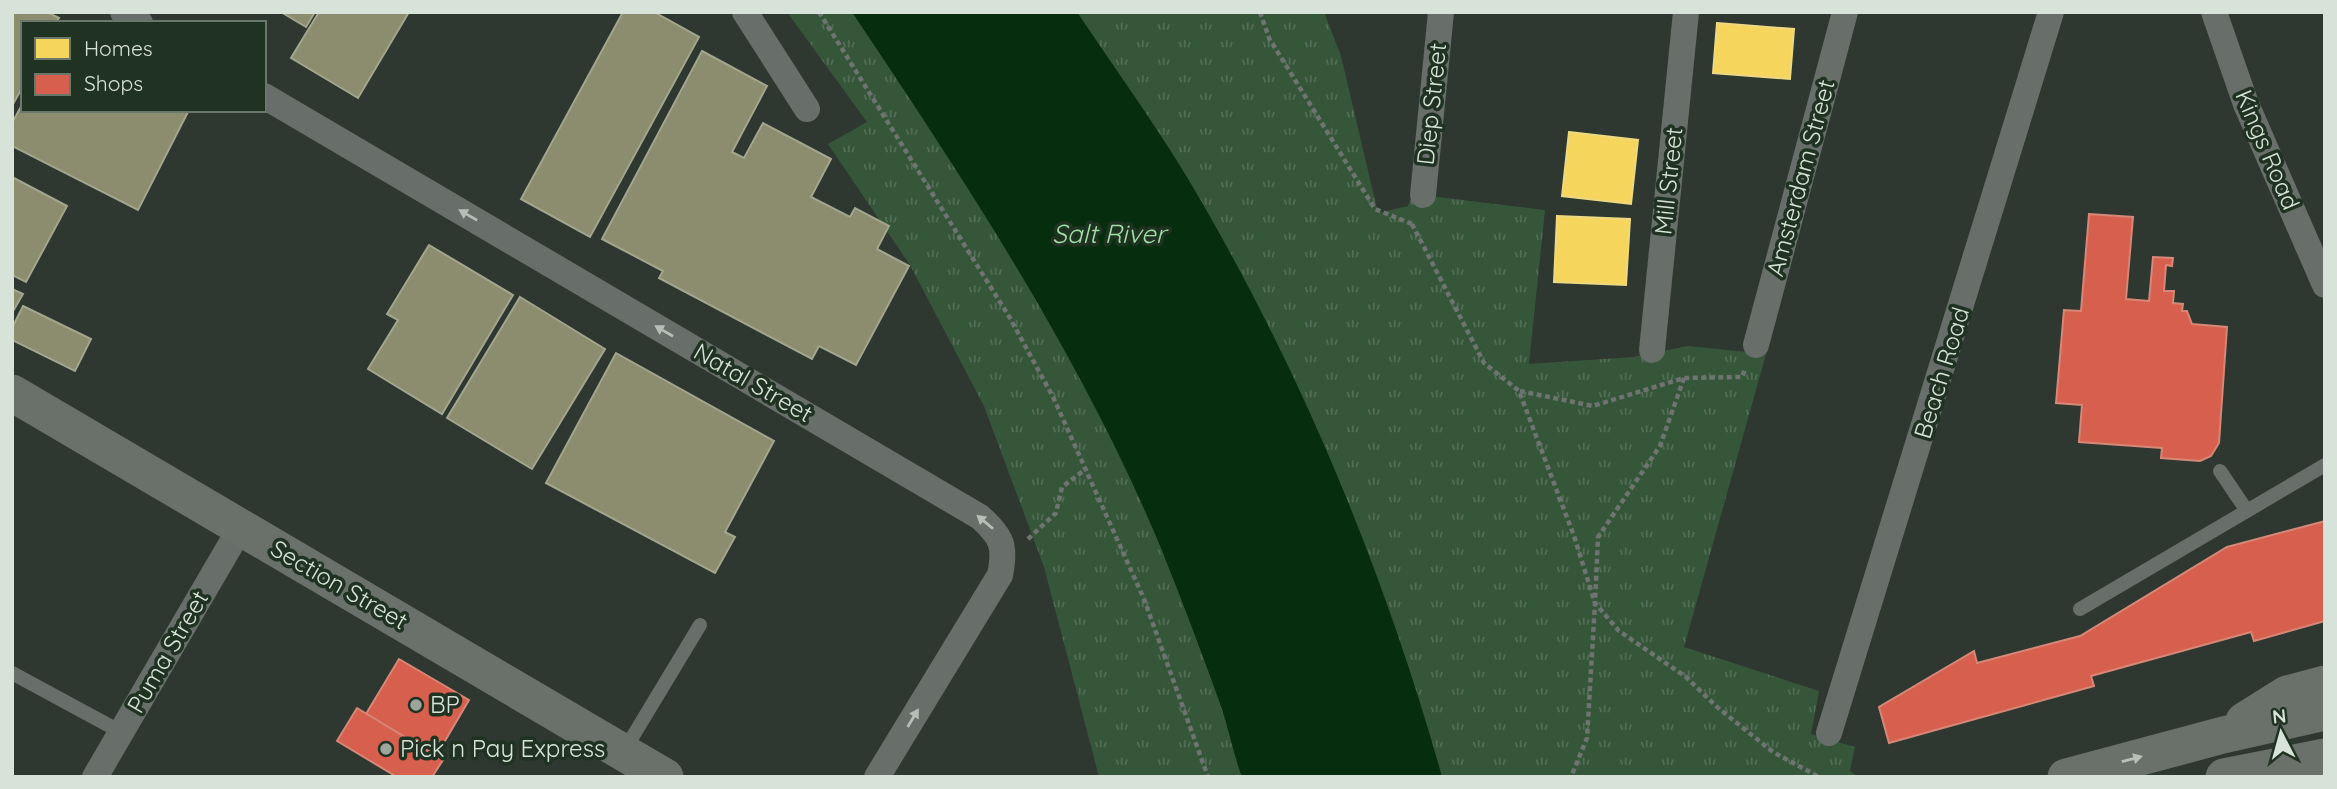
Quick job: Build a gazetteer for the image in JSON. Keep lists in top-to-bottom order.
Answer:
{
  "streets": {
    "street": [
      "Diep Street",
      "Kings Road",
      "Amsterdam Street",
      "Mill Street",
      "Beach Road",
      "Natal Street",
      "Section Street",
      "Puma Street"
    ]
  },
  "crossings": [
    ["Section Street", "Puma Street"]
  ],
  "one_way": ["Natal Street"],
  "water": ["Salt River"],
  "places": ["BP", "Pick n Pay Express"],
  "legend": ["Homes", "Shops"],
  "north": "top"
}
